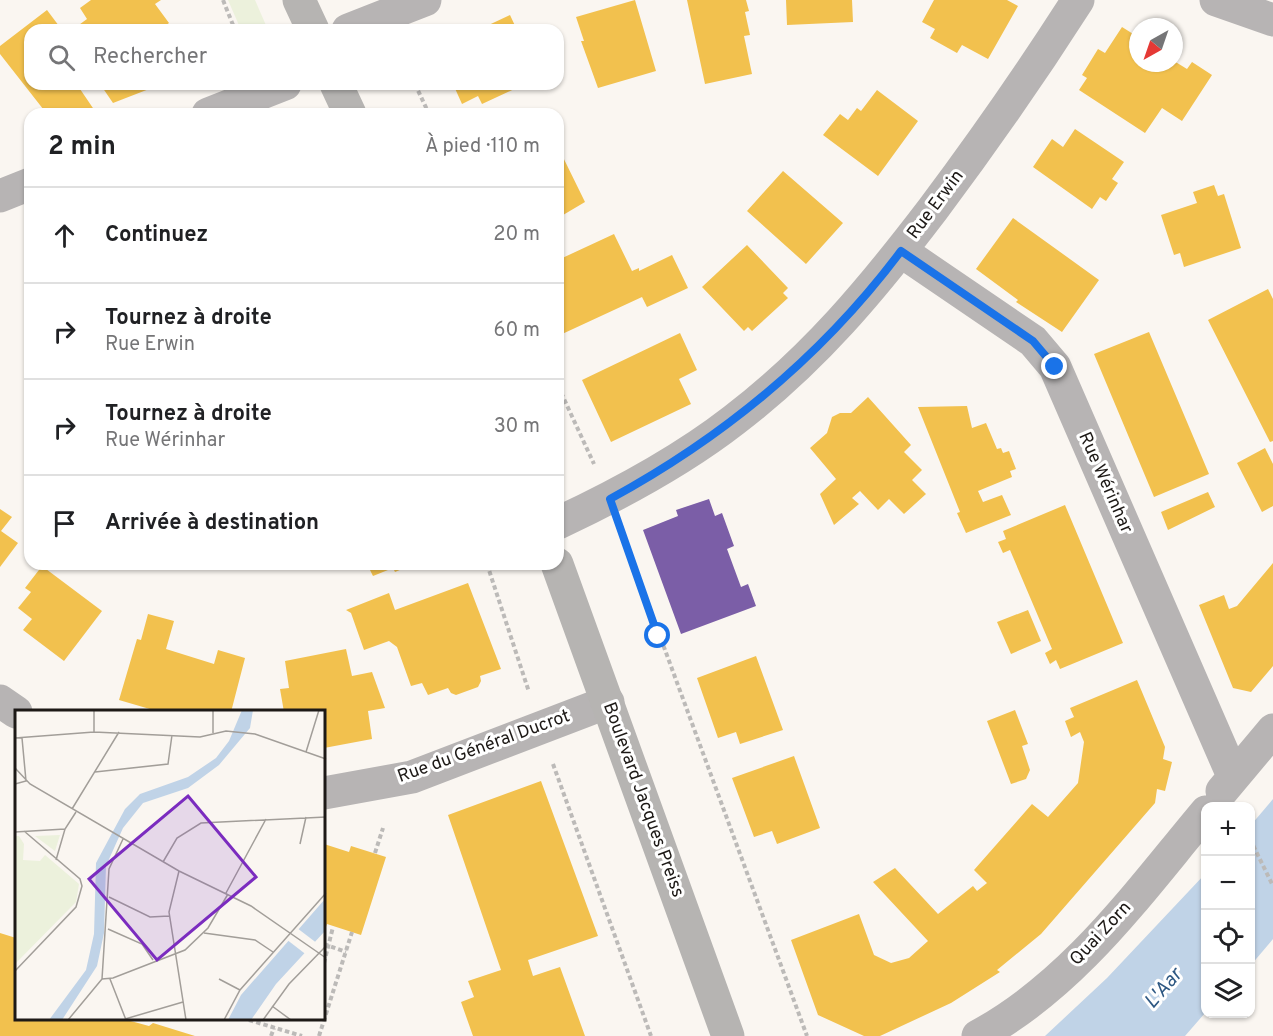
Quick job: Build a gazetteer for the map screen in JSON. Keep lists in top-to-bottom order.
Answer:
{
  "streets": {
    "main road": ["Boulevard Jacques Preiss"],
    "street": [
      "Rue Erwin",
      "Rue Wérinhar",
      "Rue du Général Ducrot",
      "Quai Zorn"
    ]
  },
  "crossings": [
    ["Rue Erwin", "Rue Wérinhar"],
    ["Rue du Général Ducrot", "Boulevard Jacques Preiss"]
  ],
  "water": ["L'Aar"],
  "north": "bottom left",
  "page": {
    "search": "Rechercher",
    "heading": ["2 min", "À pied · 110 m"],
    "list": [
      ["Continuez", "20 m"],
      ["Tournez à droite", "Rue Erwin", "60 m"],
      ["Tournez à droite", "Rue Wérinhar", "30 m"],
      "Arrivée à destination"
    ],
    "map_buttons": ["+", "−"]
  }
}
